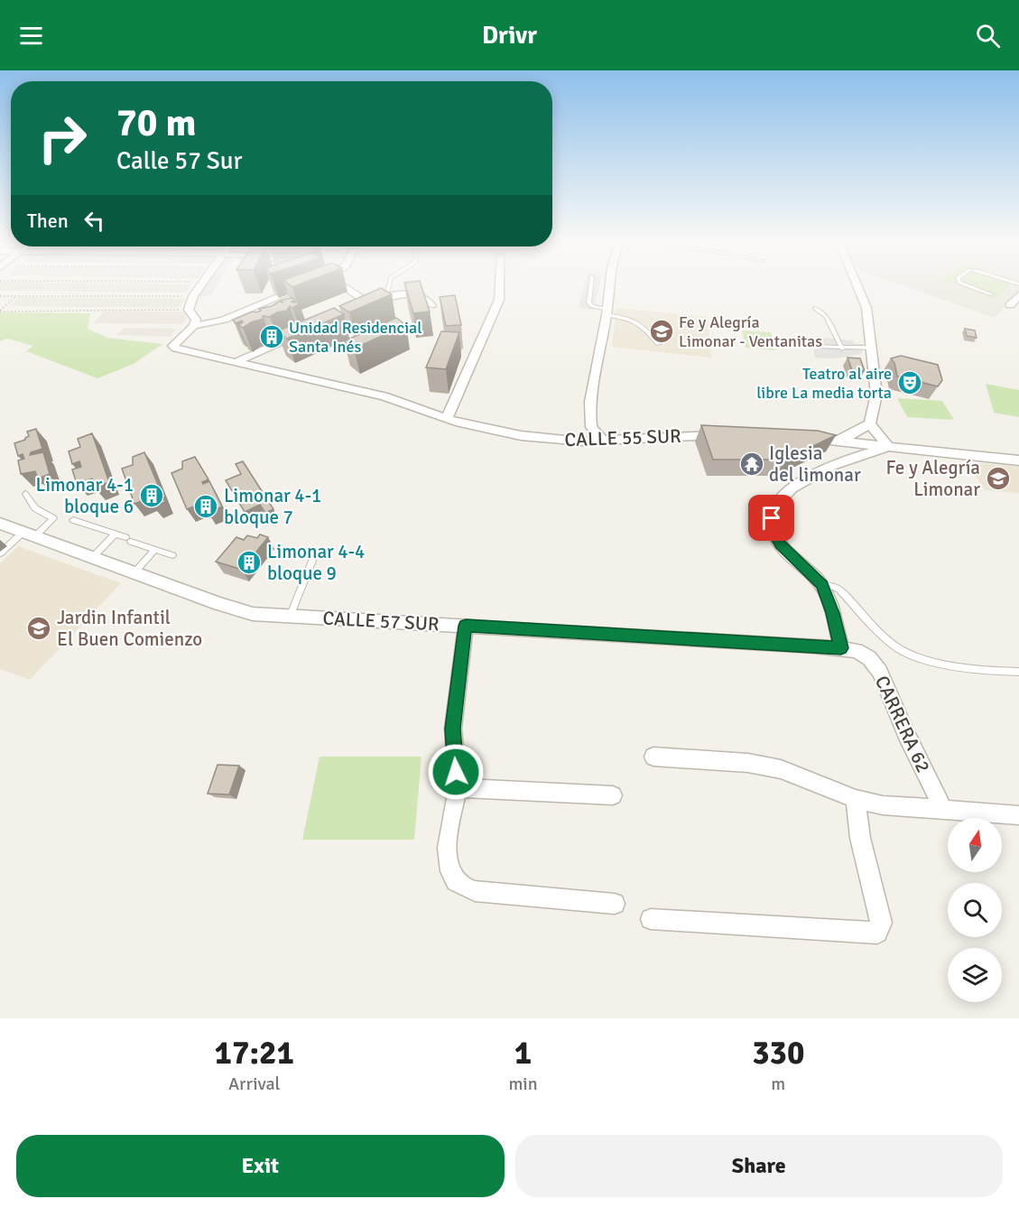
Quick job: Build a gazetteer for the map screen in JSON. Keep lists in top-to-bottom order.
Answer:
{
  "streets": {
    "street": ["CALLE 55 SUR", "CALLE 57 SUR", "CARRERA 62"]
  },
  "crossings": [
    ["CALLE 57 SUR", "CARRERA 62"]
  ],
  "places": {
    "school or university": ["Fe y Alegría Limonar - Ventanitas", "Fe y Alegría Limonar", "Jardin Infantil El Buen Comienzo"],
    "building": [
      "Unidad Residencial Santa Inés",
      "Limonar 4-1 bloque 6",
      "Limonar 4-1 bloque 7",
      "Limonar 4-4 bloque 9"
    ],
    "theatre": ["Teatro al aire libre La media torta"],
    "temple": ["Iglesia del limonar"]
  },
  "north": "top",
  "page": {
    "header": "Drivr",
    "turn": ["70 m", "Calle 57 Sur"],
    "then": "Then",
    "eta": [
      "17:21",
      "Arrival",
      "1",
      "min",
      "330",
      "m"
    ],
    "buttons": ["Exit", "Share"]
  }
}
